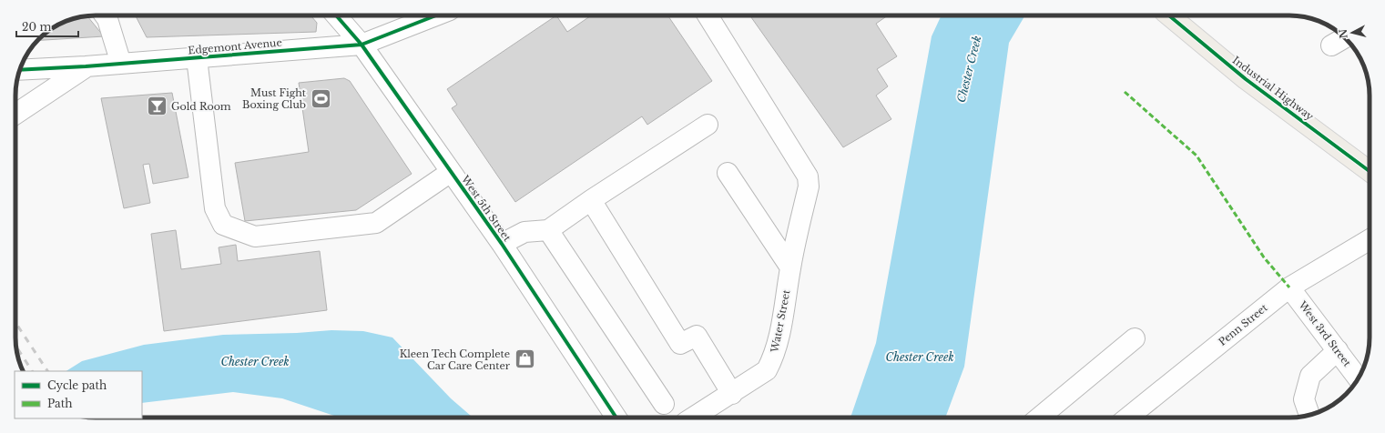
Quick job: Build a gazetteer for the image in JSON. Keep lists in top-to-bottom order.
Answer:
{
  "streets": {
    "main road": ["Industrial Highway"],
    "street": [
      "Edgemont Avenue",
      "West 5th Street",
      "Water Street",
      "Penn Street",
      "West 3rd Street"
    ]
  },
  "crossings": [
    ["Edgemont Avenue", "West 5th Street"],
    ["Penn Street", "West 3rd Street"]
  ],
  "water": ["Chester Creek"],
  "places": {
    "sports": ["Must Fight Boxing Club"],
    "bar": ["Gold Room"],
    "shop": ["Kleen Tech Complete Car Care Center"]
  },
  "legend": ["Cycle path", "Path"],
  "scale_bar": "20 m",
  "north": "left"
}
